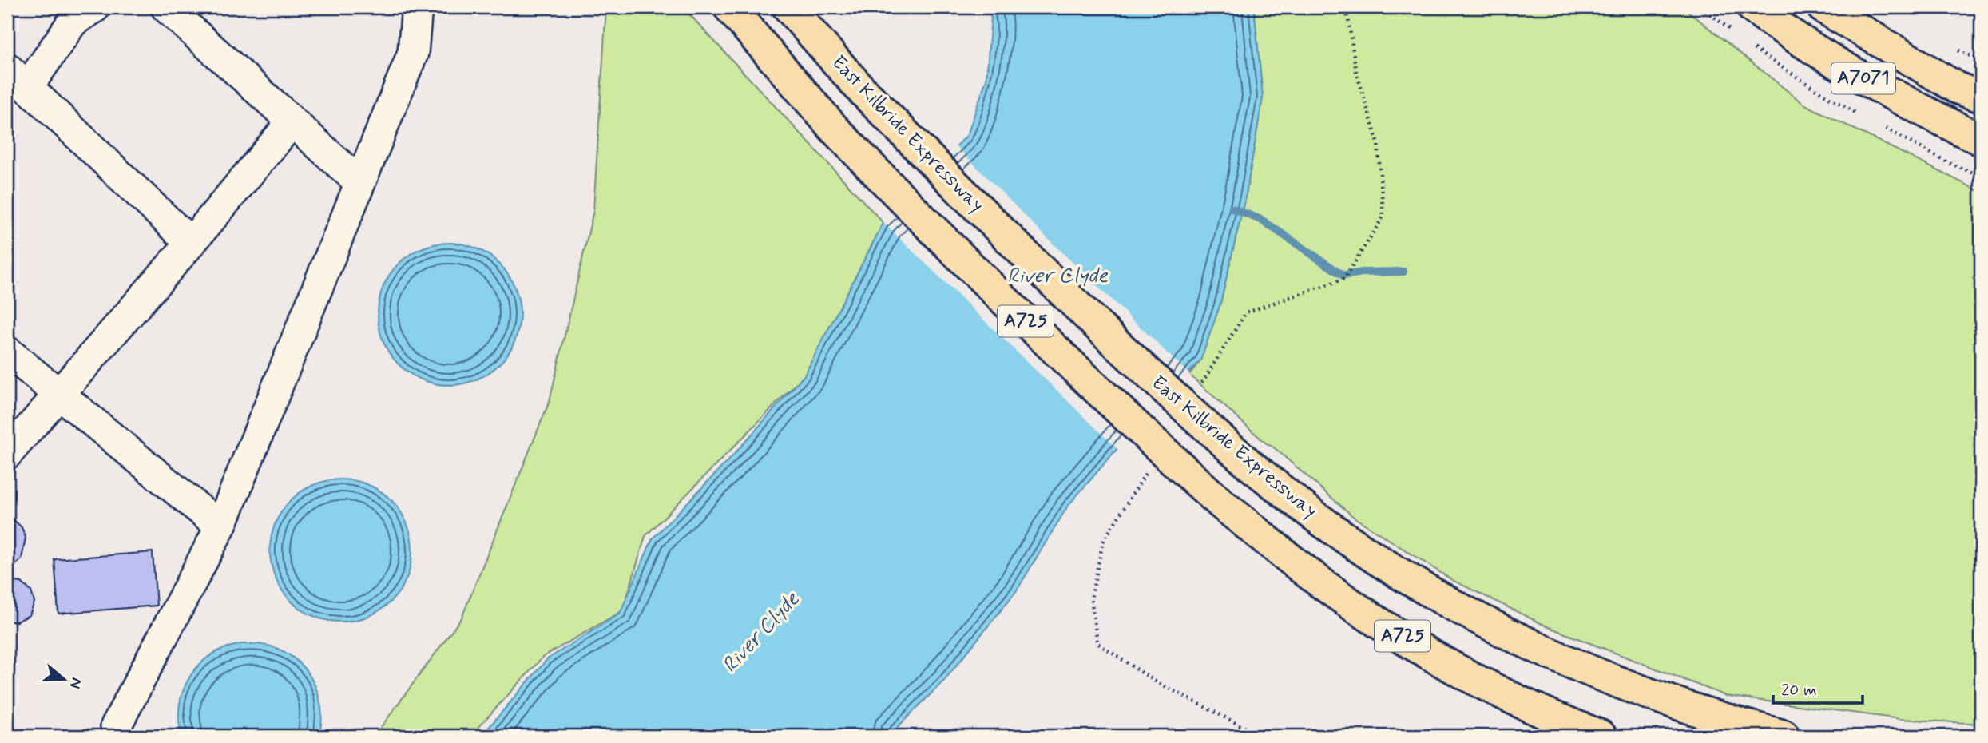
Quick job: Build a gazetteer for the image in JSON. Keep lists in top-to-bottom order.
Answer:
{
  "streets": {
    "highway": ["A7071", "East Kilbride Expressway", "A725"]
  },
  "water": ["River Clyde"],
  "scale_bar": "20 m",
  "north": "right"
}
